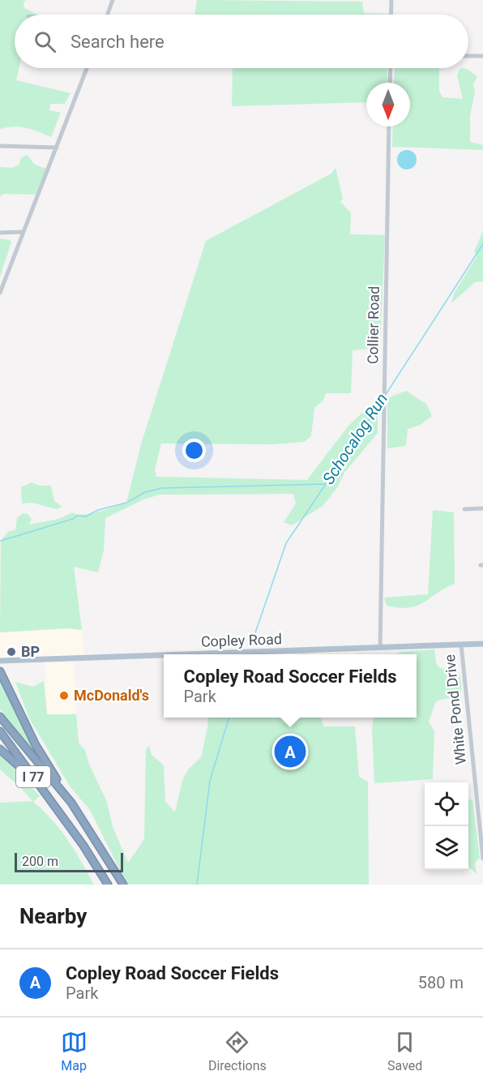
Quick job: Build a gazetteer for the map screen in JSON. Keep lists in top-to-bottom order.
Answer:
{
  "streets": {
    "highway": ["I 77"],
    "main road": ["Copley Road"],
    "street": ["Collier Road", "White Pond Drive"]
  },
  "crossings": [
    ["Collier Road", "Copley Road"],
    ["Copley Road", "White Pond Drive"]
  ],
  "water": ["Schocalog Run"],
  "places": ["BP", "McDonald's"],
  "scale_bar": "200 m",
  "north": "bottom",
  "page": {
    "search": "Search here",
    "popup": ["Copley Road Soccer Fields", "Park"],
    "pins": "A",
    "scale": "200 m",
    "heading": "Nearby",
    "list": [
      {
        "mark": "A",
        "name": "Copley Road Soccer Fields",
        "note": "Park",
        "value": "580 m"
      }
    ],
    "nav": ["Map", "Directions", "Saved"]
  }
}
